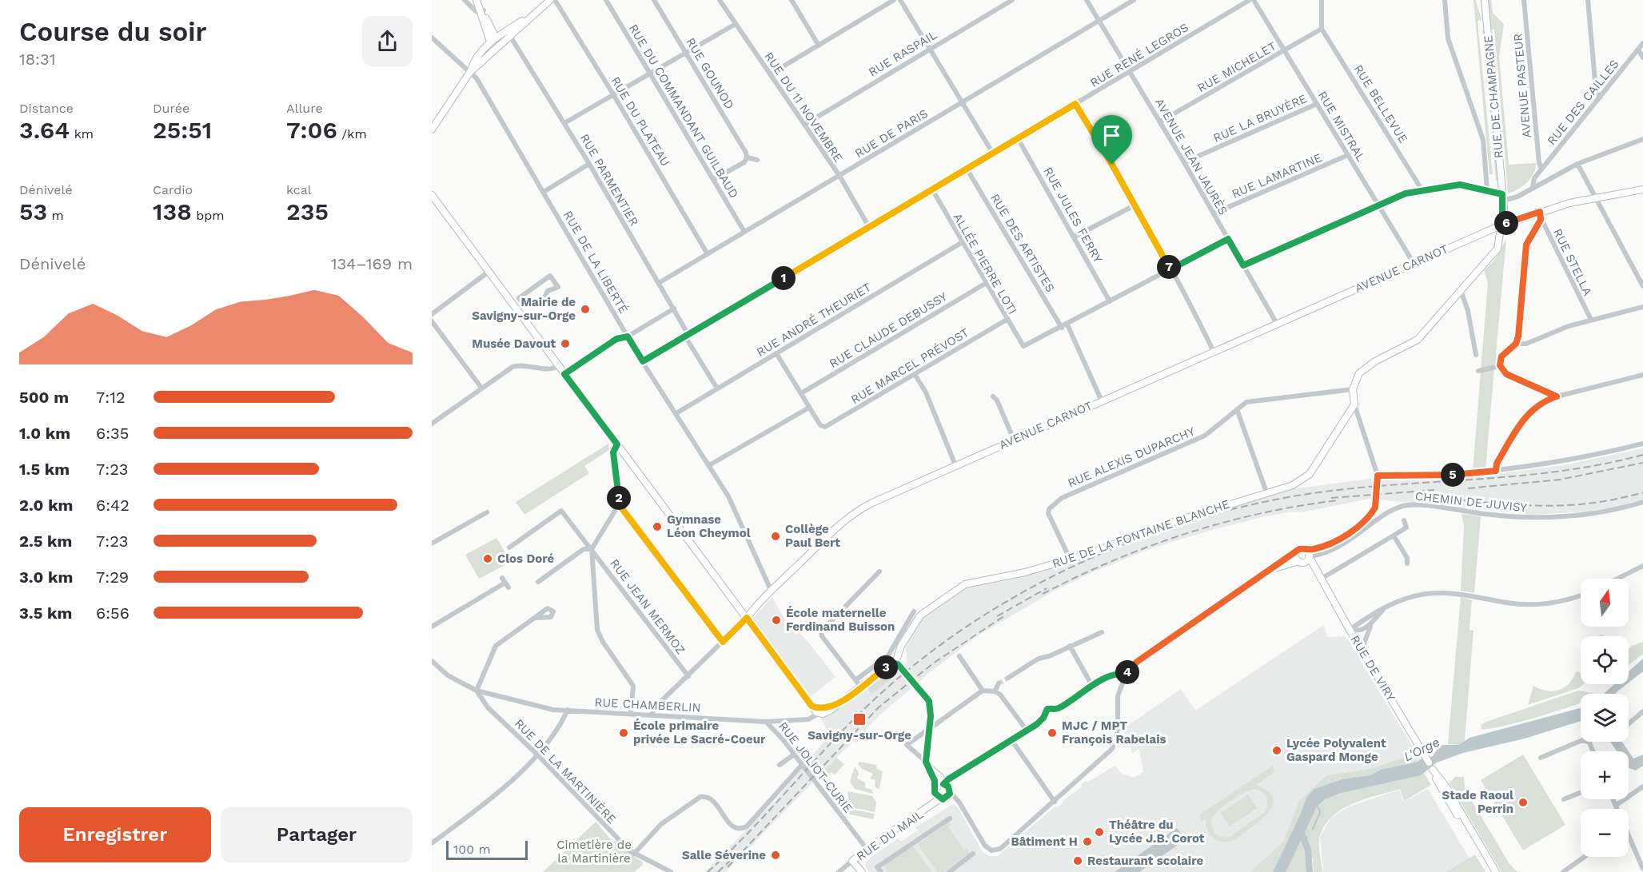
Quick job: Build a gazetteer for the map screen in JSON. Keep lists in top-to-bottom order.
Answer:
{
  "streets": {
    "street": [
      "RUE RASPAIL",
      "RUE RENÉ LEGROS",
      "RUE MICHELET",
      "RUE GOUNOD",
      "AVENUE PASTEUR",
      "RUE DE CHAMPAGNE",
      "RUE DES CAILLES",
      "RUE BELLEVUE",
      "RUE DU 11 NOVEMBRE",
      "RUE DU COMMANDANT GUILBAUD",
      "RUE LA BRUYÈRE",
      "RUE DU PLATEAU",
      "RUE MISTRAL",
      "RUE DE PARIS",
      "AVENUE JEAN JAURÈS",
      "RUE LAMARTINE",
      "RUE PARMENTIER",
      "RUE JULES FERRY",
      "RUE DES ARTISTES",
      "RUE DE LA LIBERTÉ",
      "RUE STELLA",
      "ALLÉE PIERRE LOTI",
      "AVENUE CARNOT",
      "RUE ANDRÉ THEURIET",
      "RUE CLAUDE DEBUSSY",
      "RUE MARCEL PRÉVOST",
      "RUE ALEXIS DUPARCHY",
      "CHEMIN DE JUVISY",
      "RUE DE LA FONTAINE BLANCHE",
      "RUE JEAN MERMOZ",
      "RUE DE VIRY",
      "RUE CHAMBERLIN",
      "RUE JOLIOT-CURIE",
      "RUE DE LA MARTINIÈRE",
      "RUE DU MAIL"
    ]
  },
  "crossings": [
    ["RUE RASPAIL", "RUE DU 11 NOVEMBRE"],
    ["RUE RENÉ LEGROS", "RUE DU 11 NOVEMBRE"],
    ["RUE RENÉ LEGROS", "AVENUE JEAN JAURÈS"],
    ["RUE RENÉ LEGROS", "RUE PARMENTIER"],
    ["RUE RENÉ LEGROS", "RUE JULES FERRY"],
    ["RUE RENÉ LEGROS", "RUE DES ARTISTES"],
    ["RUE RENÉ LEGROS", "RUE DE LA LIBERTÉ"],
    ["RUE RENÉ LEGROS", "ALLÉE PIERRE LOTI"],
    ["RUE MICHELET", "RUE BELLEVUE"],
    ["RUE MICHELET", "RUE MISTRAL"],
    ["RUE MICHELET", "AVENUE JEAN JAURÈS"],
    ["AVENUE PASTEUR", "RUE DES CAILLES"],
    ["RUE DE CHAMPAGNE", "AVENUE CARNOT"],
    ["RUE DE CHAMPAGNE", "RUE ALEXIS DUPARCHY"],
    ["RUE DU 11 NOVEMBRE", "RUE DE PARIS"],
    ["RUE DU COMMANDANT GUILBAUD", "RUE DE PARIS"],
    ["RUE LA BRUYÈRE", "RUE MISTRAL"],
    ["RUE LA BRUYÈRE", "AVENUE JEAN JAURÈS"],
    ["RUE DU PLATEAU", "RUE DE PARIS"],
    ["RUE MISTRAL", "RUE LAMARTINE"],
    ["RUE MISTRAL", "AVENUE CARNOT"],
    ["RUE DE PARIS", "AVENUE JEAN JAURÈS"],
    ["RUE DE PARIS", "RUE PARMENTIER"],
    ["AVENUE JEAN JAURÈS", "RUE LAMARTINE"],
    ["AVENUE JEAN JAURÈS", "AVENUE CARNOT"],
    ["RUE PARMENTIER", "RUE ANDRÉ THEURIET"],
    ["RUE DES ARTISTES", "ALLÉE PIERRE LOTI"],
    ["RUE DE LA LIBERTÉ", "AVENUE CARNOT"],
    ["RUE DE LA LIBERTÉ", "RUE ANDRÉ THEURIET"],
    ["RUE STELLA", "AVENUE CARNOT"],
    ["ALLÉE PIERRE LOTI", "RUE ANDRÉ THEURIET"],
    ["ALLÉE PIERRE LOTI", "RUE CLAUDE DEBUSSY"],
    ["ALLÉE PIERRE LOTI", "RUE MARCEL PRÉVOST"],
    ["AVENUE CARNOT", "RUE JEAN MERMOZ"],
    ["AVENUE CARNOT", "RUE CHAMBERLIN"],
    ["RUE ALEXIS DUPARCHY", "RUE DE LA FONTAINE BLANCHE"],
    ["CHEMIN DE JUVISY", "RUE DE VIRY"],
    ["RUE CHAMBERLIN", "RUE JOLIOT-CURIE"],
    ["RUE CHAMBERLIN", "RUE DE LA MARTINIÈRE"],
    ["RUE JOLIOT-CURIE", "RUE DU MAIL"]
  ],
  "water": ["L'Orge"],
  "parks": ["Cimetière de la Martinière"],
  "places": {
    "other": [
      "Mairie de Savigny-sur-Orge",
      "Musée Davout",
      "Gymnase Léon Cheymol",
      "Collège Paul Bert",
      "Clos Doré",
      "École maternelle Ferdinand Buisson",
      "École primaire privée Le Sacré-Coeur",
      "MJC / MPT François Rabelais",
      "Lycée Polyvalent Gaspard Monge",
      "Stade Raoul Perrin",
      "Théâtre du Lycée J.B. Corot",
      "Bâtiment H",
      "Salle Séverine",
      "Restaurant scolaire"
    ],
    "transit": ["Savigny-sur-Orge"]
  },
  "scale_bar": "100 m",
  "north": "top",
  "page": {
    "heading": ["Course du soir", "18:31"],
    "stats": [
      ["Distance", "3.64 km"],
      ["Durée", "25:51"],
      ["Allure", "7:06 /km"],
      ["Dénivelé", "53 m"],
      ["Cardio", "138 bpm"],
      ["kcal", "235"]
    ],
    "pins": [
      "6",
      "7",
      "1",
      "5",
      "2",
      "3",
      "4"
    ],
    "chart": ["Dénivelé", "134–169 m"],
    "list": [
      {
        "name": "500 m",
        "note": "7:12"
      },
      {
        "name": "1.0 km",
        "note": "6:35"
      },
      {
        "name": "1.5 km",
        "note": "7:23"
      },
      {
        "name": "2.0 km",
        "note": "6:42"
      },
      {
        "name": "2.5 km",
        "note": "7:23"
      },
      {
        "name": "3.0 km",
        "note": "7:29"
      },
      {
        "name": "3.5 km",
        "note": "6:56"
      }
    ],
    "map_buttons": ["+", "−"],
    "buttons": ["Enregistrer", "Partager"],
    "scale": "100 m"
  }
}
